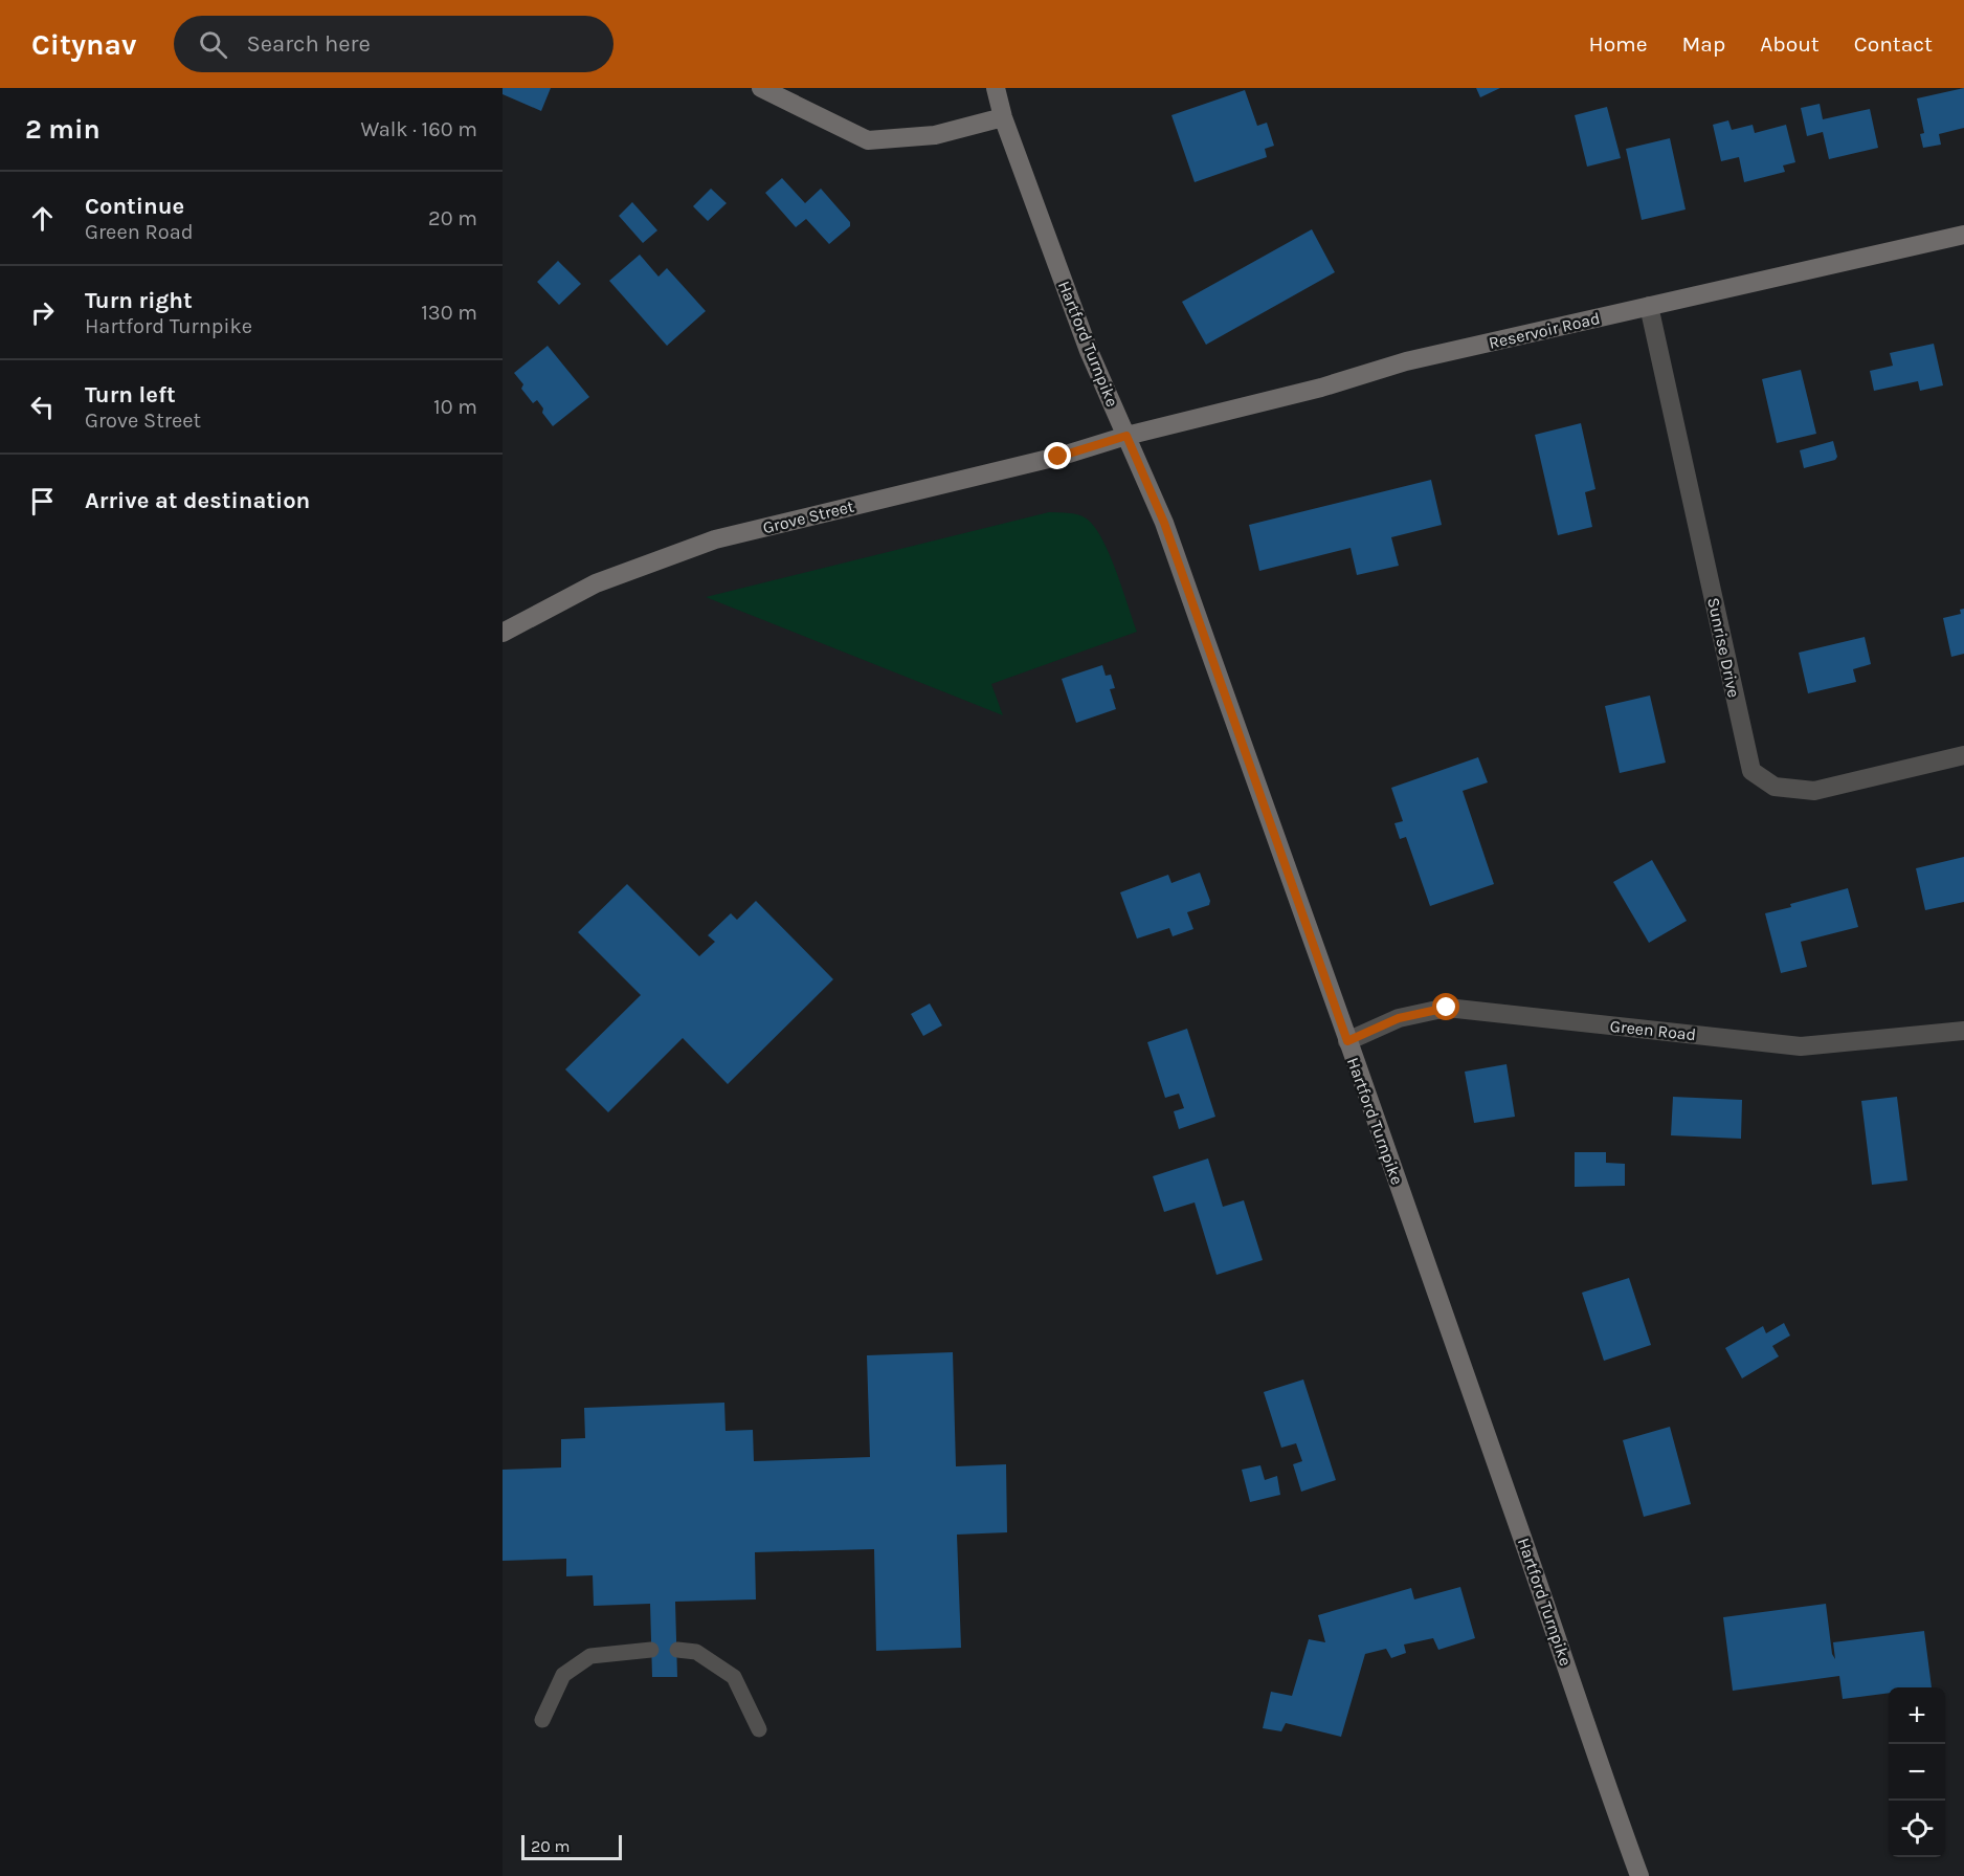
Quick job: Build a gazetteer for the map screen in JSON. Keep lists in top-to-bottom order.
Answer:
{
  "streets": {
    "main road": ["Reservoir Road", "Hartford Turnpike", "Grove Street"],
    "street": ["Sunrise Drive", "Green Road"]
  },
  "crossings": [
    ["Reservoir Road", "Hartford Turnpike"],
    ["Reservoir Road", "Grove Street"],
    ["Reservoir Road", "Sunrise Drive"],
    ["Hartford Turnpike", "Grove Street"],
    ["Hartford Turnpike", "Green Road"]
  ],
  "scale_bar": "20 m",
  "page": {
    "header": "Citynav",
    "search": "Search here",
    "nav": [
      "Home",
      "Map",
      "About",
      "Contact"
    ],
    "heading": ["2 min", "Walk · 160 m"],
    "list": [
      ["Continue", "Green Road", "20 m"],
      ["Turn right", "Hartford Turnpike", "130 m"],
      ["Turn left", "Grove Street", "10 m"],
      "Arrive at destination"
    ],
    "map_buttons": ["+", "−"],
    "scale": "20 m"
  }
}
